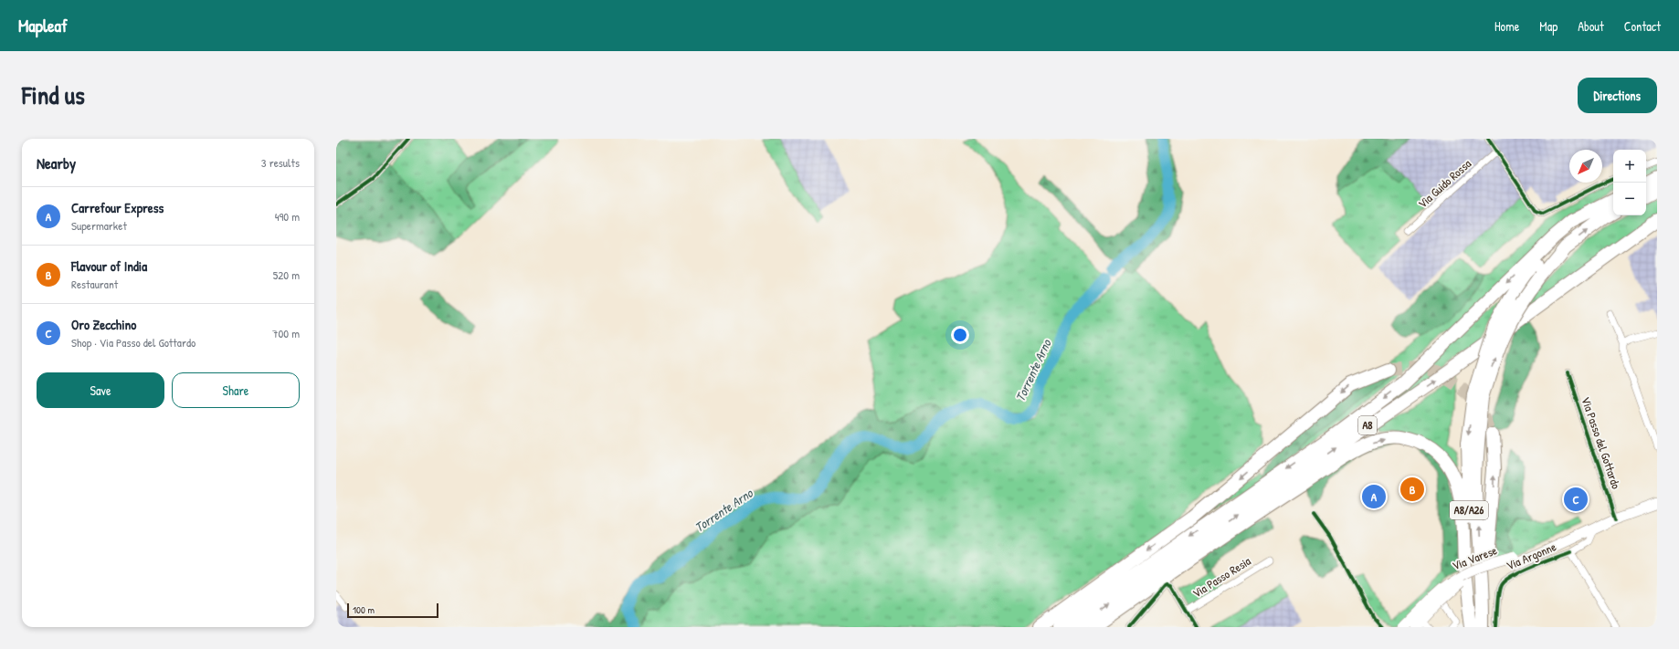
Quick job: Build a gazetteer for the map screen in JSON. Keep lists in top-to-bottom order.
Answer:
{
  "streets": {
    "highway": ["A8", "A8/A26"],
    "main road": ["Via Varese"],
    "street": [
      "Via Guido Rossa",
      "Via Passo del Gottardo",
      "Via Argonne",
      "Via Passo Resia"
    ]
  },
  "crossings": [
    ["Via Passo del Gottardo", "Via Varese"],
    ["Via Argonne", "Via Varese"]
  ],
  "water": ["Torrente Arno"],
  "scale_bar": "100 m",
  "north": "bottom left",
  "page": {
    "header": "Mapleaf",
    "nav": [
      "Home",
      "Map",
      "About",
      "Contact"
    ],
    "title": "Find us",
    "buttons": [
      "Directions",
      ["Save", "Share"]
    ],
    "heading": ["Nearby", "3 results"],
    "map_buttons": ["+", "−"],
    "list": [
      {
        "mark": "A",
        "name": "Carrefour Express",
        "note": "Supermarket",
        "value": "490 m"
      },
      {
        "mark": "B",
        "name": "Flavour of India",
        "note": "Restaurant",
        "value": "520 m"
      },
      {
        "mark": "C",
        "name": "Oro Zecchino",
        "note": "Shop · Via Passo del Gottardo",
        "value": "700 m"
      }
    ],
    "pins": ["B", "A", "C"],
    "scale": "100 m"
  }
}
